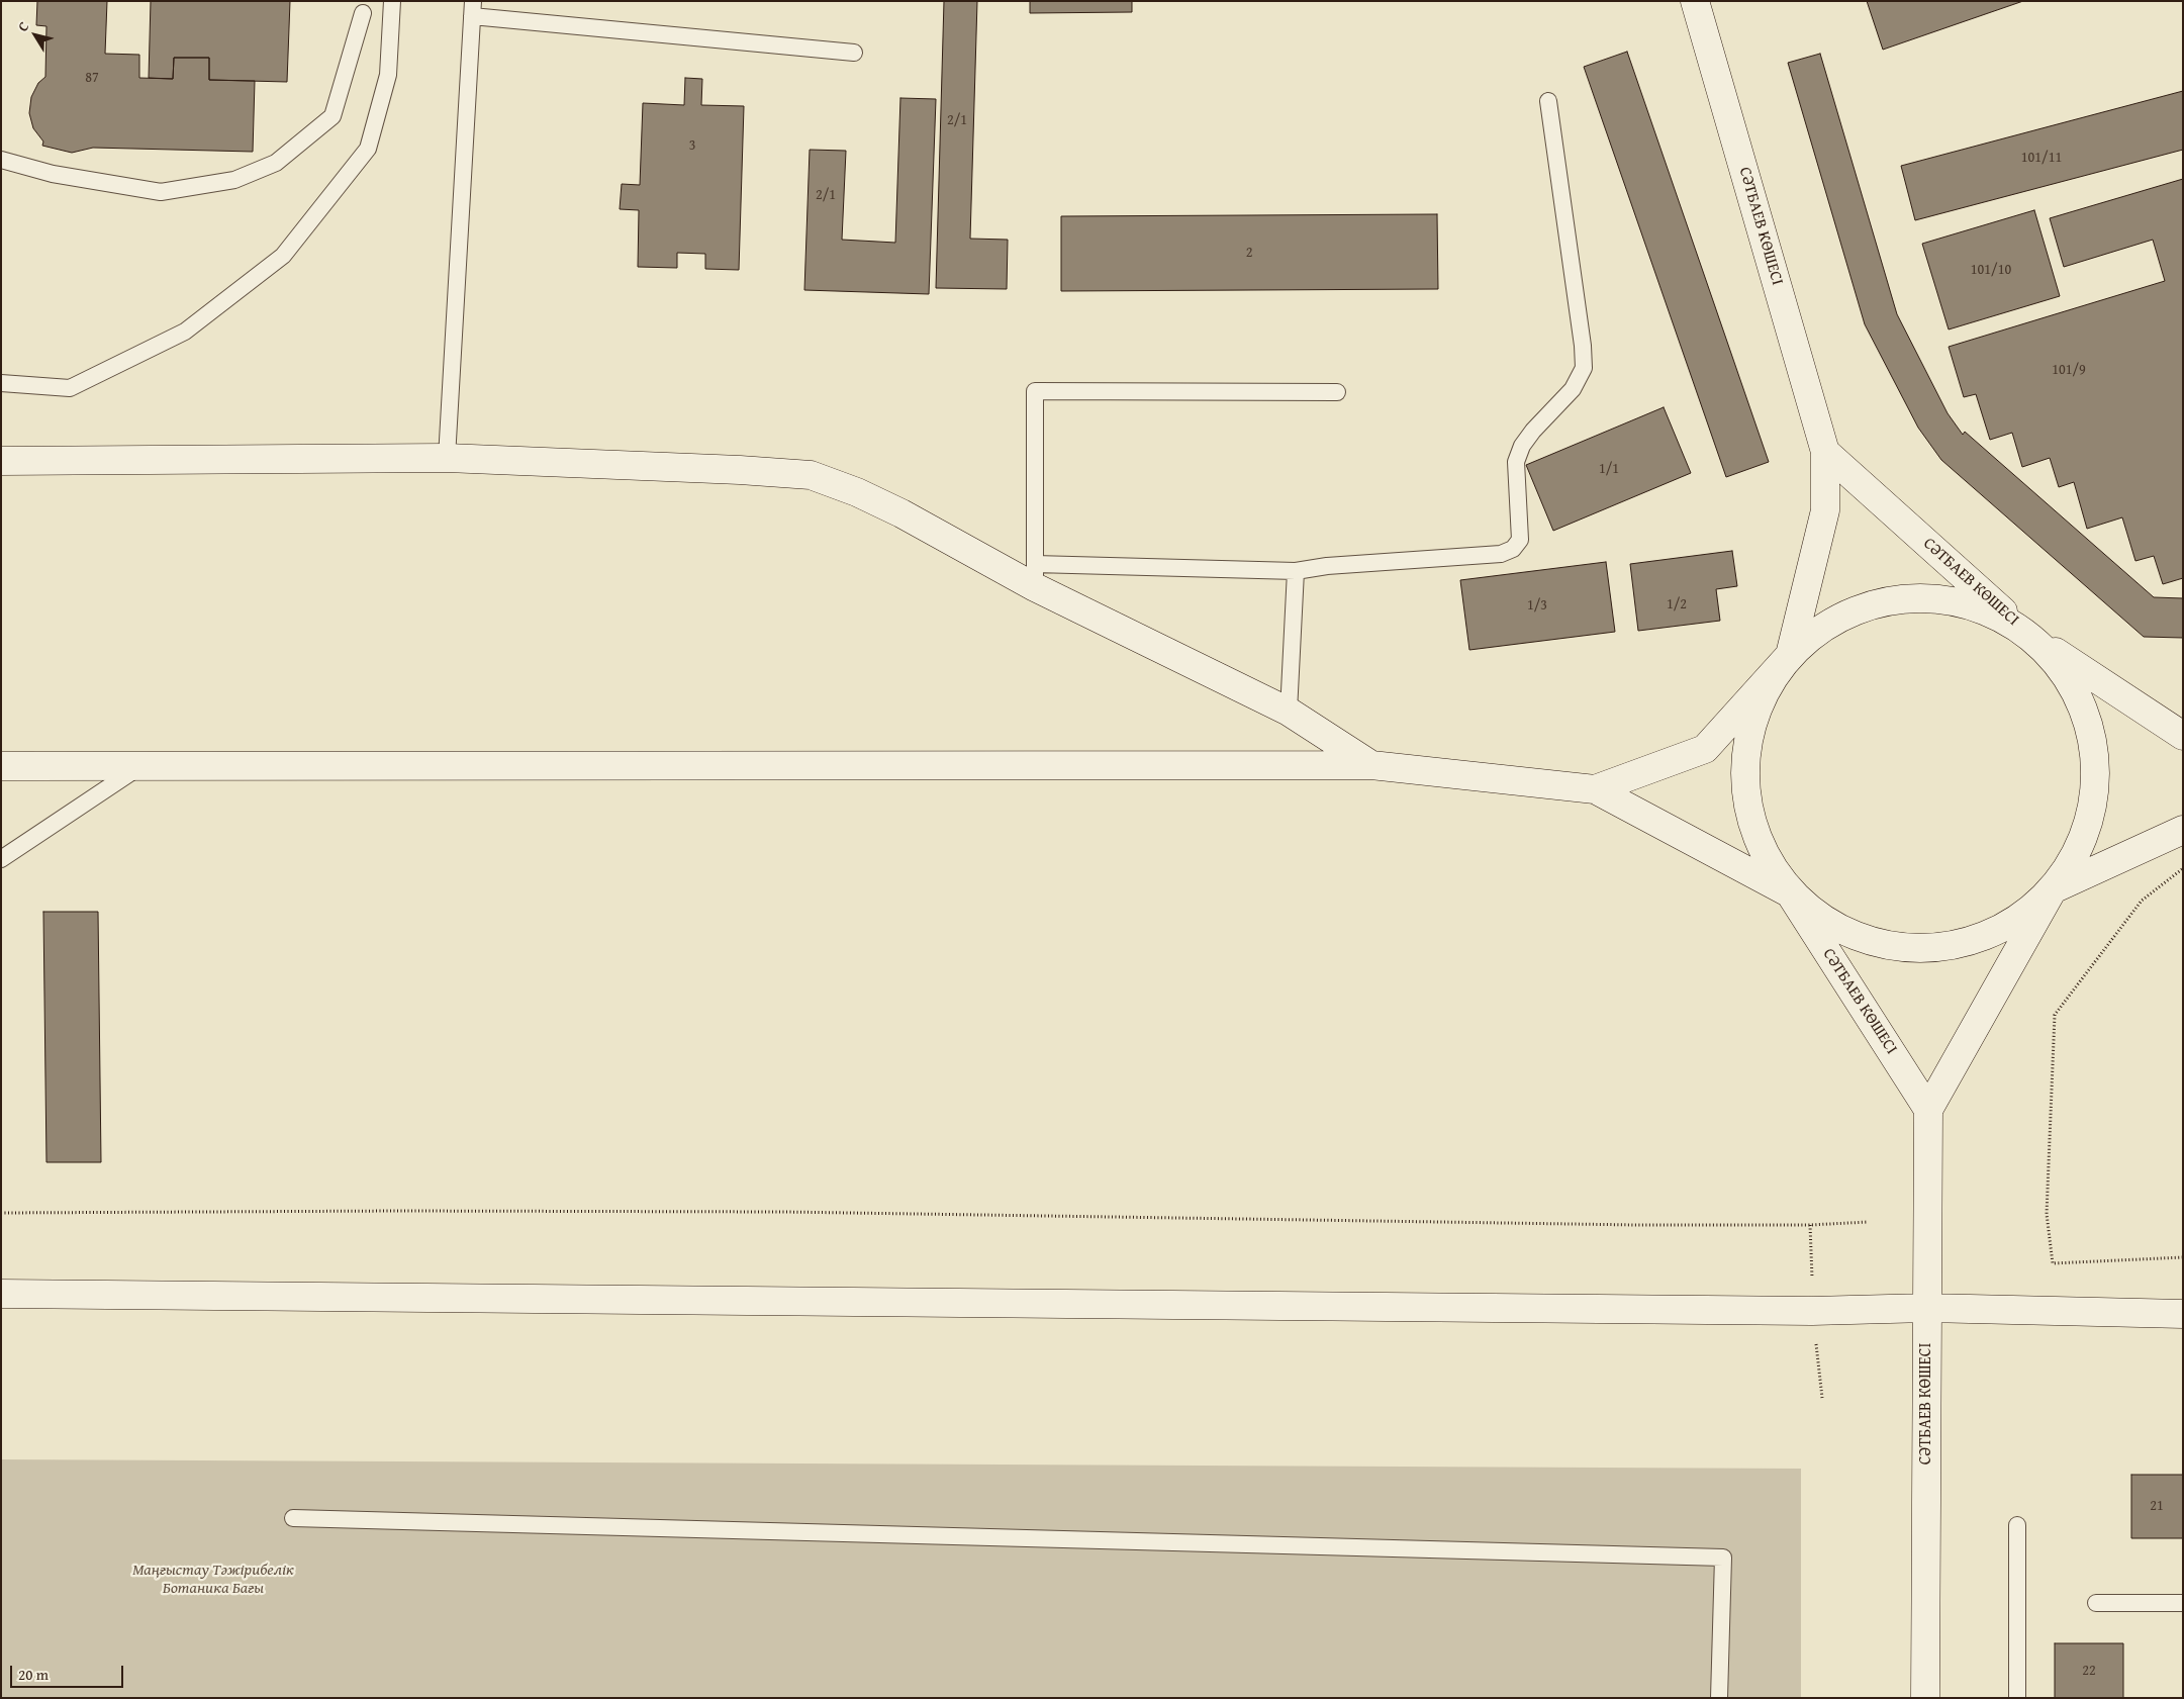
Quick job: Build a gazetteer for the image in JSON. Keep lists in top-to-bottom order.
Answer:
{
  "streets": {
    "main road": ["СӘТБАЕВ КӨШЕСІ"]
  },
  "parks": ["Маңғыстау Тәжірибелік Ботаника Бағы"],
  "house_numbers": [
    "87",
    "2/1",
    "3",
    "101/11",
    "2/1",
    "2",
    "101/10",
    "101/9",
    "1/1",
    "1/2",
    "1/3",
    "21",
    "22"
  ],
  "scale_bar": "20 m",
  "north": "top left"
}
